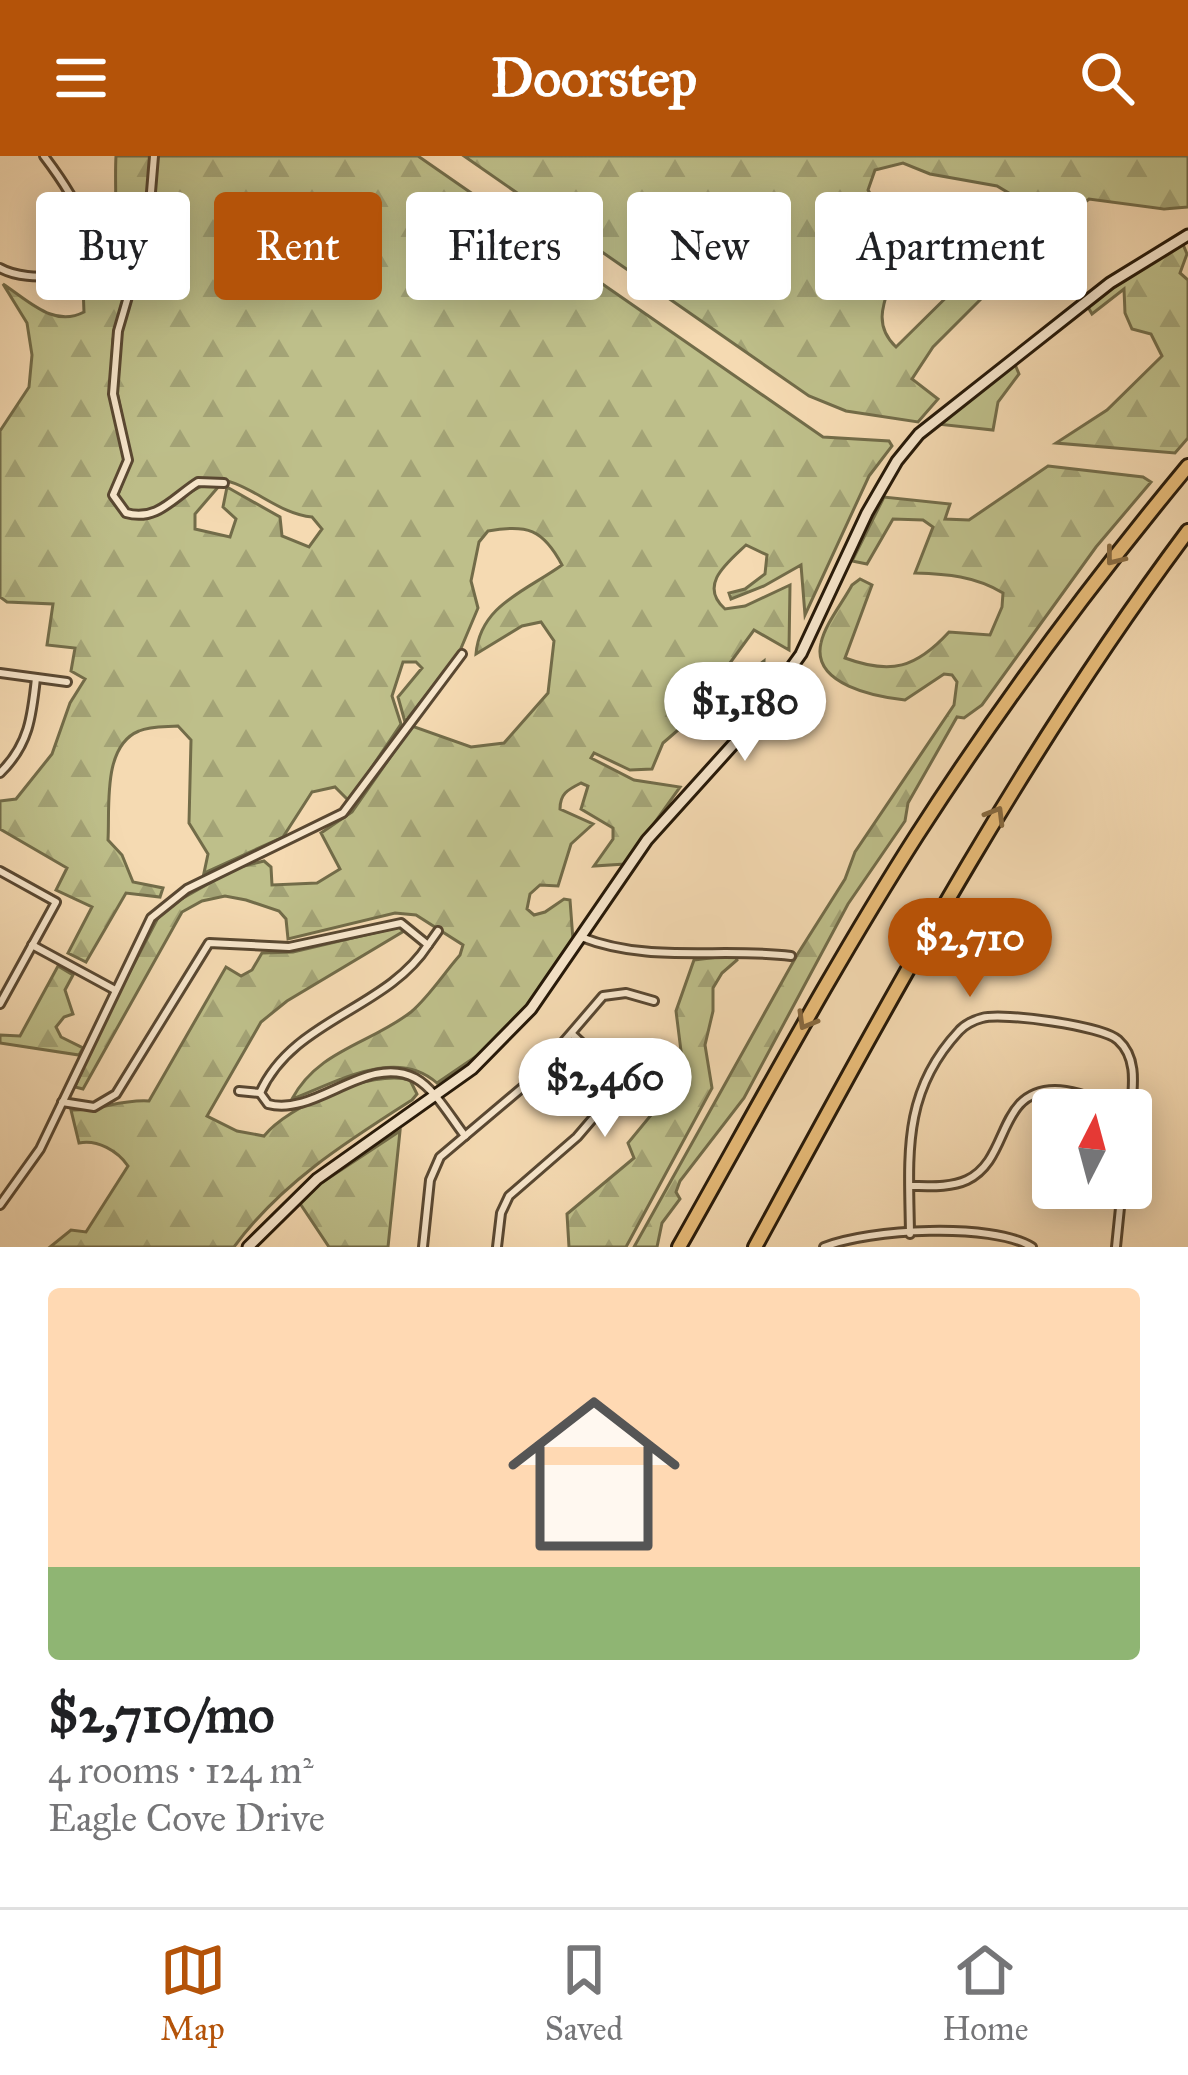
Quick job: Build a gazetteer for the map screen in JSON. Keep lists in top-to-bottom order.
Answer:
{
  "north": "top",
  "page": {
    "header": "Doorstep",
    "chip": [
      "Buy",
      "Rent",
      "Filters",
      "New",
      "Apartment"
    ],
    "price": ["$1,180", "$2,710", "$2,460"],
    "list": [
      {
        "name": "$2,710/mo",
        "note": "4 rooms · 124 m² · Eagle Cove Drive"
      }
    ],
    "tabs": ["Map", "Saved", "Home"]
  }
}
